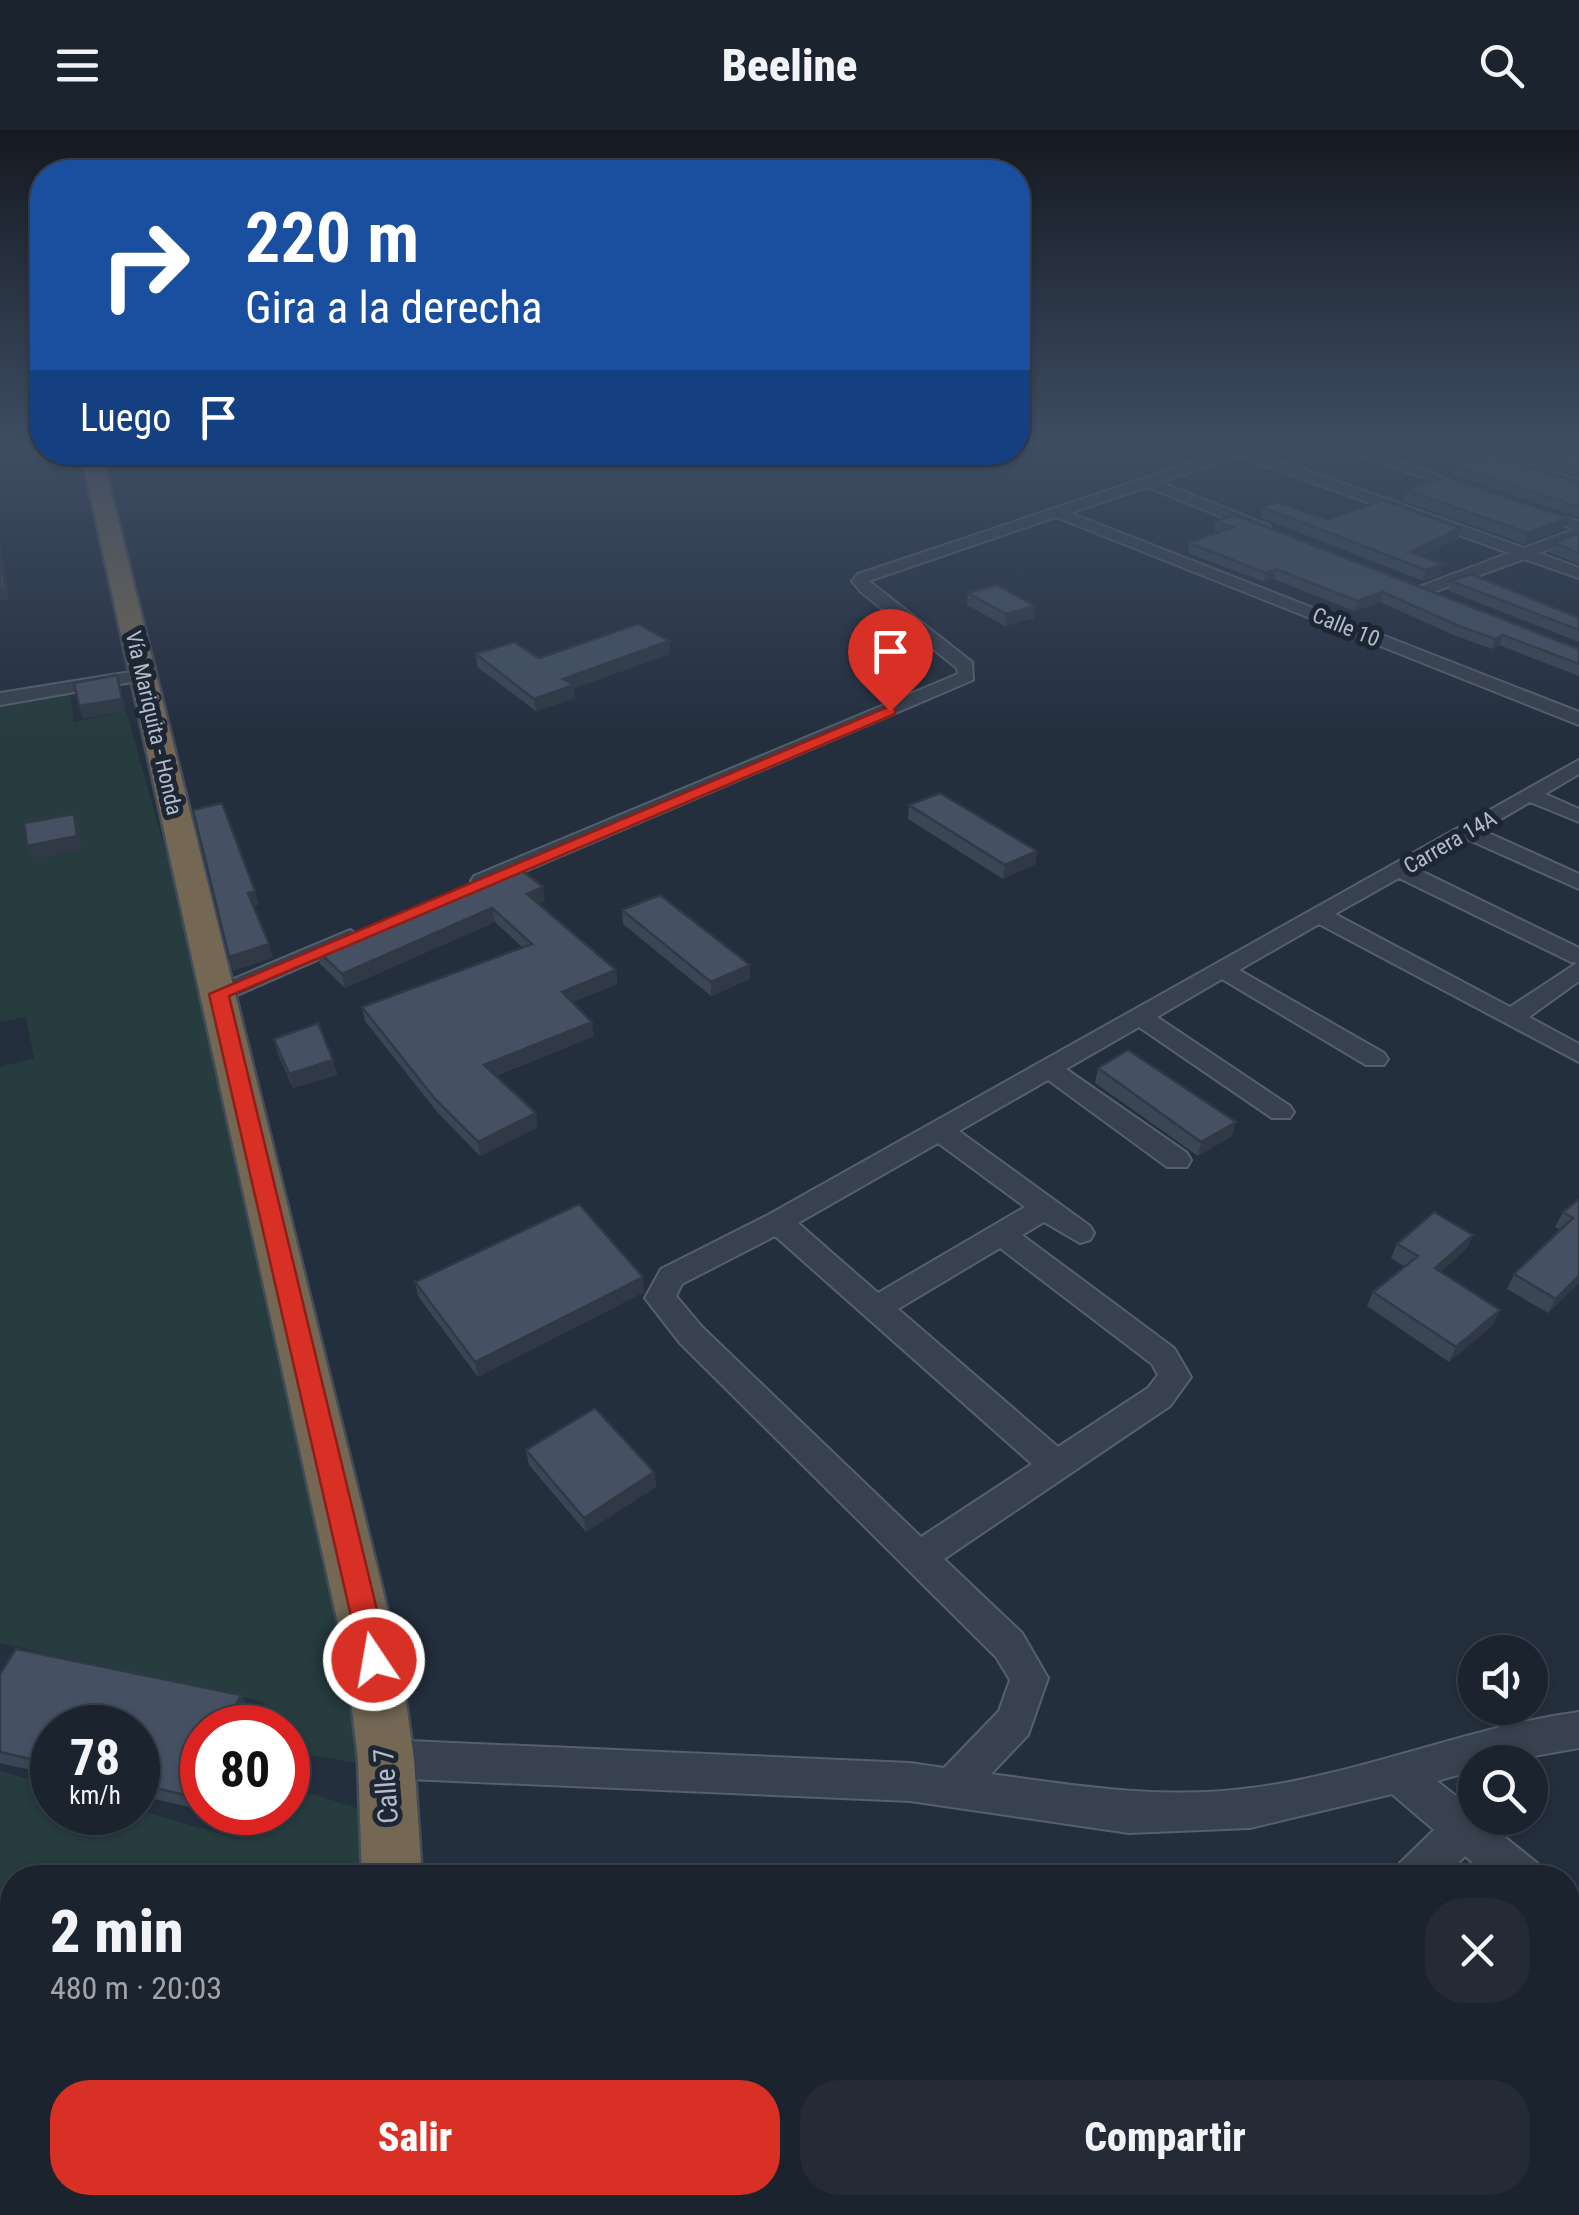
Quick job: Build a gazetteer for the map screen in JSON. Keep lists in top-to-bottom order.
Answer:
{
  "streets": {
    "highway": ["Vía Mariquita - Honda", "Calle 7"],
    "street": ["Calle 10", "Carrera 14A"]
  },
  "crossings": [
    ["Vía Mariquita - Honda", "Calle 7"]
  ],
  "page": {
    "header": "Beeline",
    "turn": ["220 m", "Gira a la derecha"],
    "then": "Luego",
    "speed": "78 km/h",
    "limit": "80",
    "heading": ["2 min", "480 m · 20:03"],
    "buttons": ["Salir", "Compartir"]
  }
}
